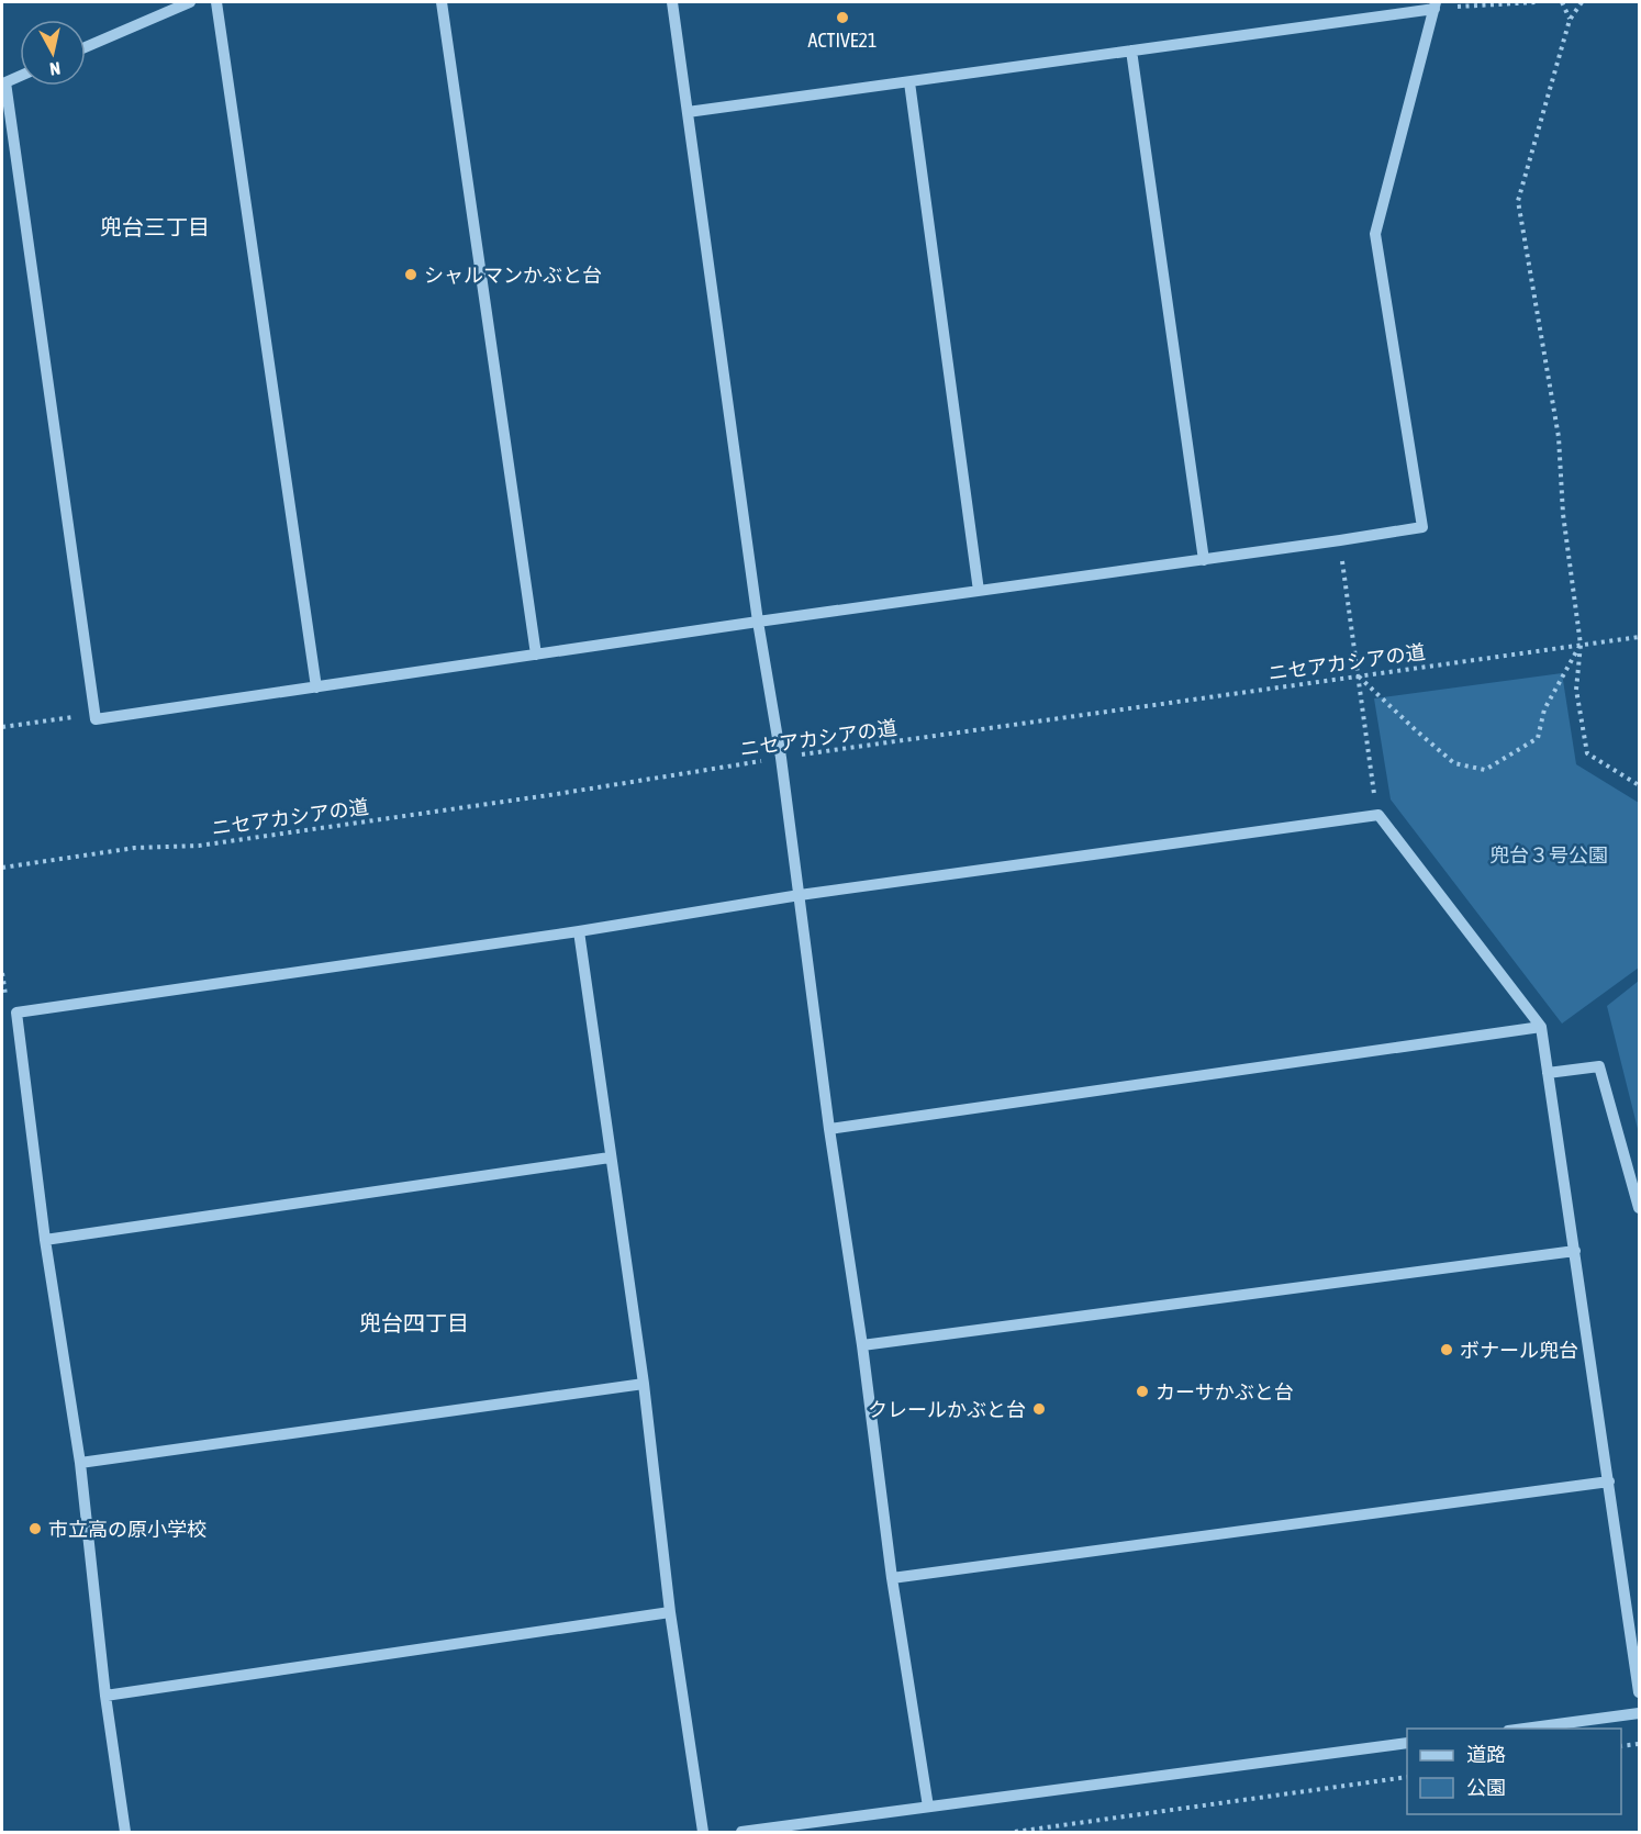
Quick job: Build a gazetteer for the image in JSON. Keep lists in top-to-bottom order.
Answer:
{
  "streets": {
    "path": ["ニセアカシアの道"]
  },
  "districts": ["兜台三丁目", "兜台四丁目"],
  "parks": ["兜台３号公園"],
  "places": [
    "ACTIVE21",
    "シャルマンかぶと台",
    "ボナール兜台",
    "カーサかぶと台",
    "クレールかぶと台",
    "市立高の原小学校"
  ],
  "legend": ["道路", "公園"],
  "north": "bottom"
}
